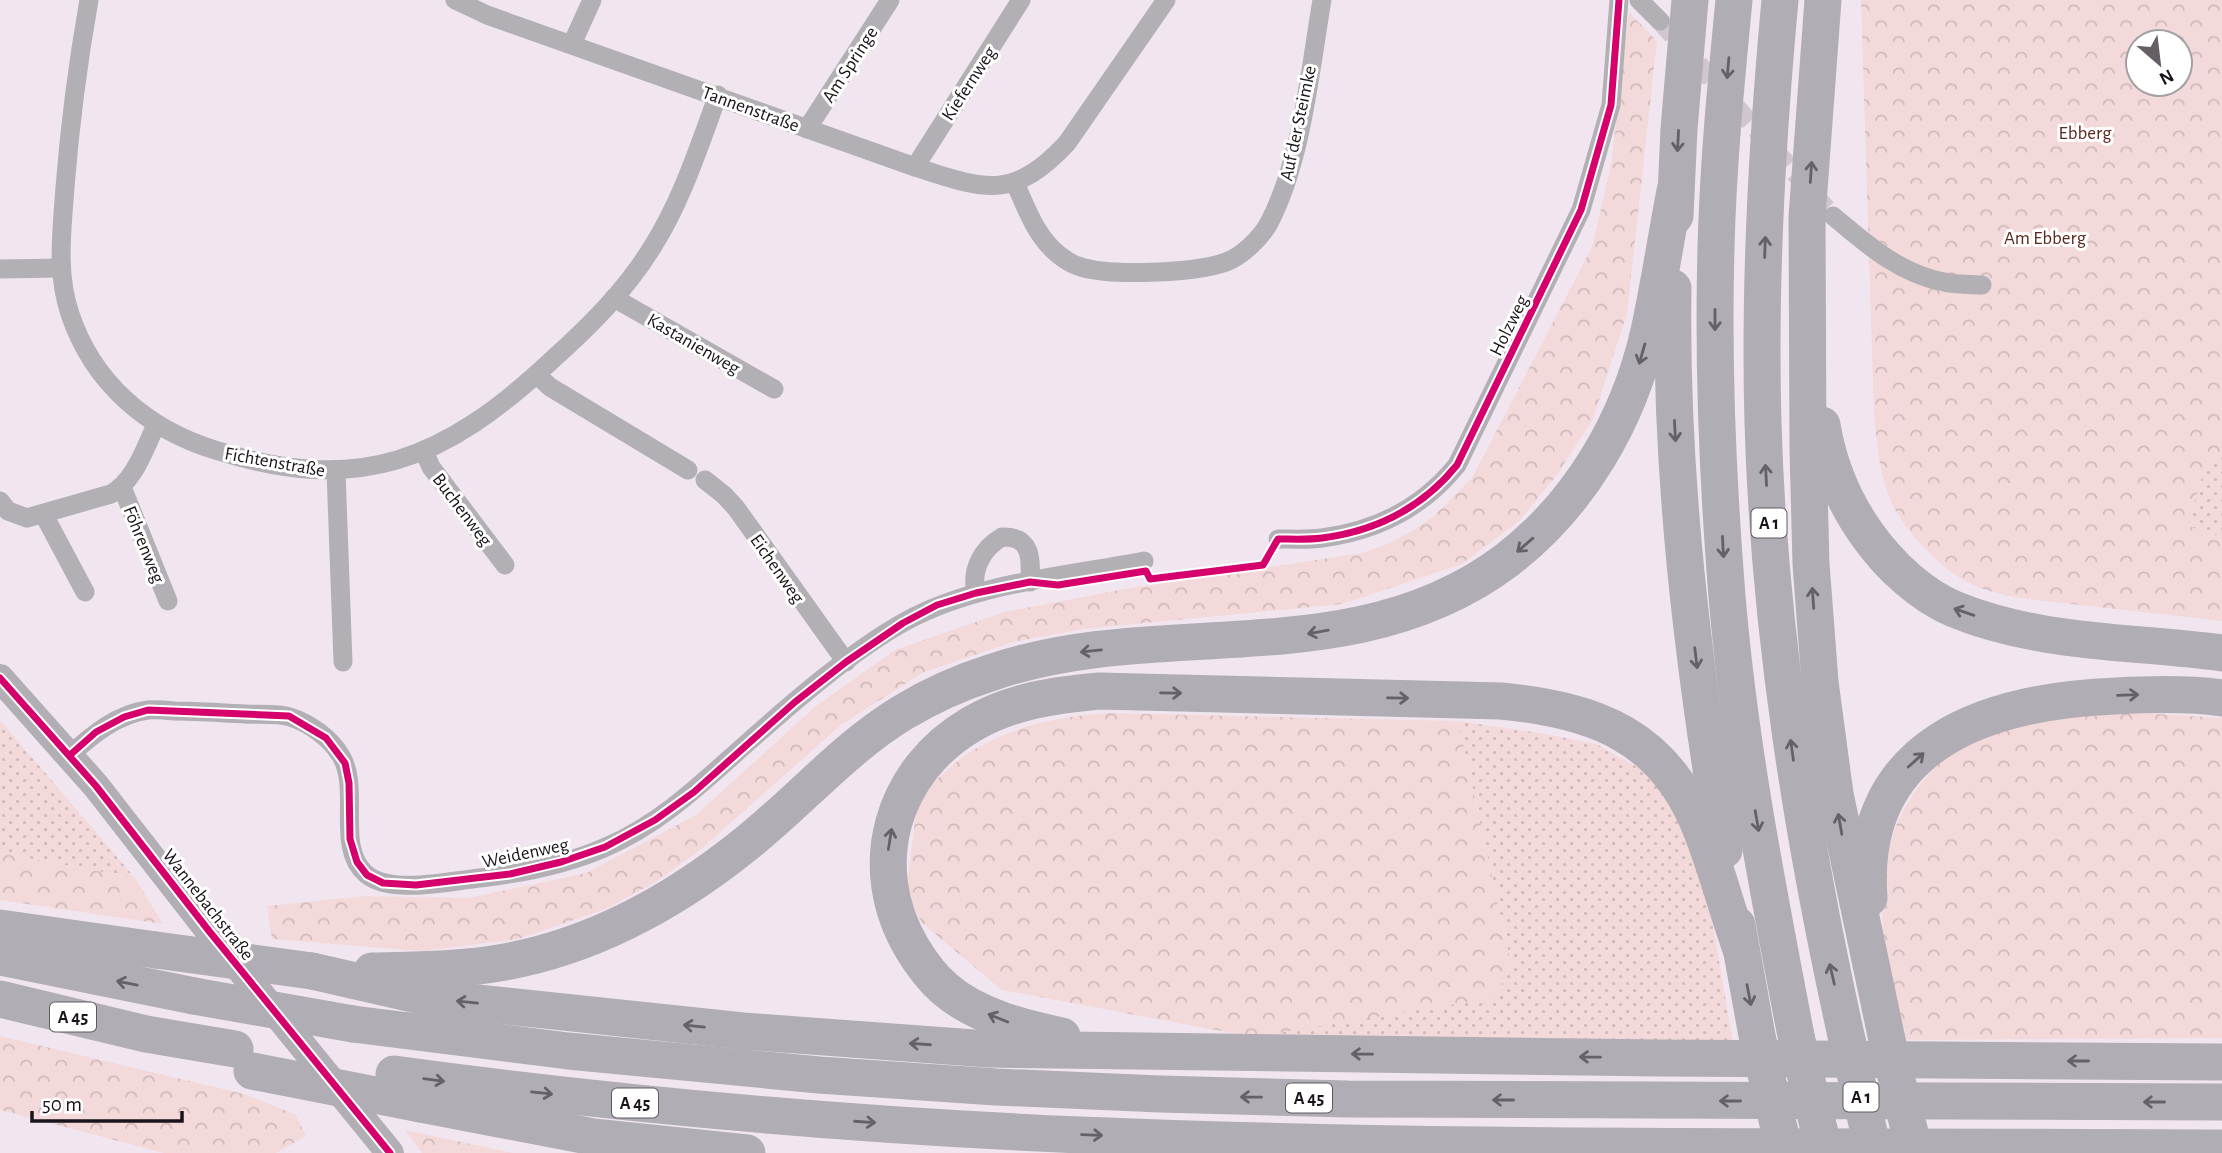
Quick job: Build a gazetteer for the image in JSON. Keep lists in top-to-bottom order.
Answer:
{
  "streets": {
    "highway": ["A 1", "A 45"],
    "main road": ["Wannebachstraße"],
    "street": [
      "Am Springe",
      "Kiefernweg",
      "Tannenstraße",
      "Auf der Steimke",
      "Holzweg",
      "Kastanienweg",
      "Fichtenstraße",
      "Buchenweg",
      "Föhrenweg",
      "Eichenweg",
      "Weidenweg"
    ]
  },
  "crossings": [
    ["Am Springe", "Tannenstraße"],
    ["Kiefernweg", "Tannenstraße"],
    ["Tannenstraße", "Auf der Steimke"],
    ["Tannenstraße", "Fichtenstraße"],
    ["Kastanienweg", "Fichtenstraße"],
    ["Fichtenstraße", "Buchenweg"],
    ["Fichtenstraße", "Föhrenweg"],
    ["Fichtenstraße", "Eichenweg"],
    ["Eichenweg", "Weidenweg"],
    ["Weidenweg", "Wannebachstraße"]
  ],
  "parks": ["Ebberg", "Am Ebberg"],
  "scale_bar": "50 m",
  "north": "bottom right"
}
